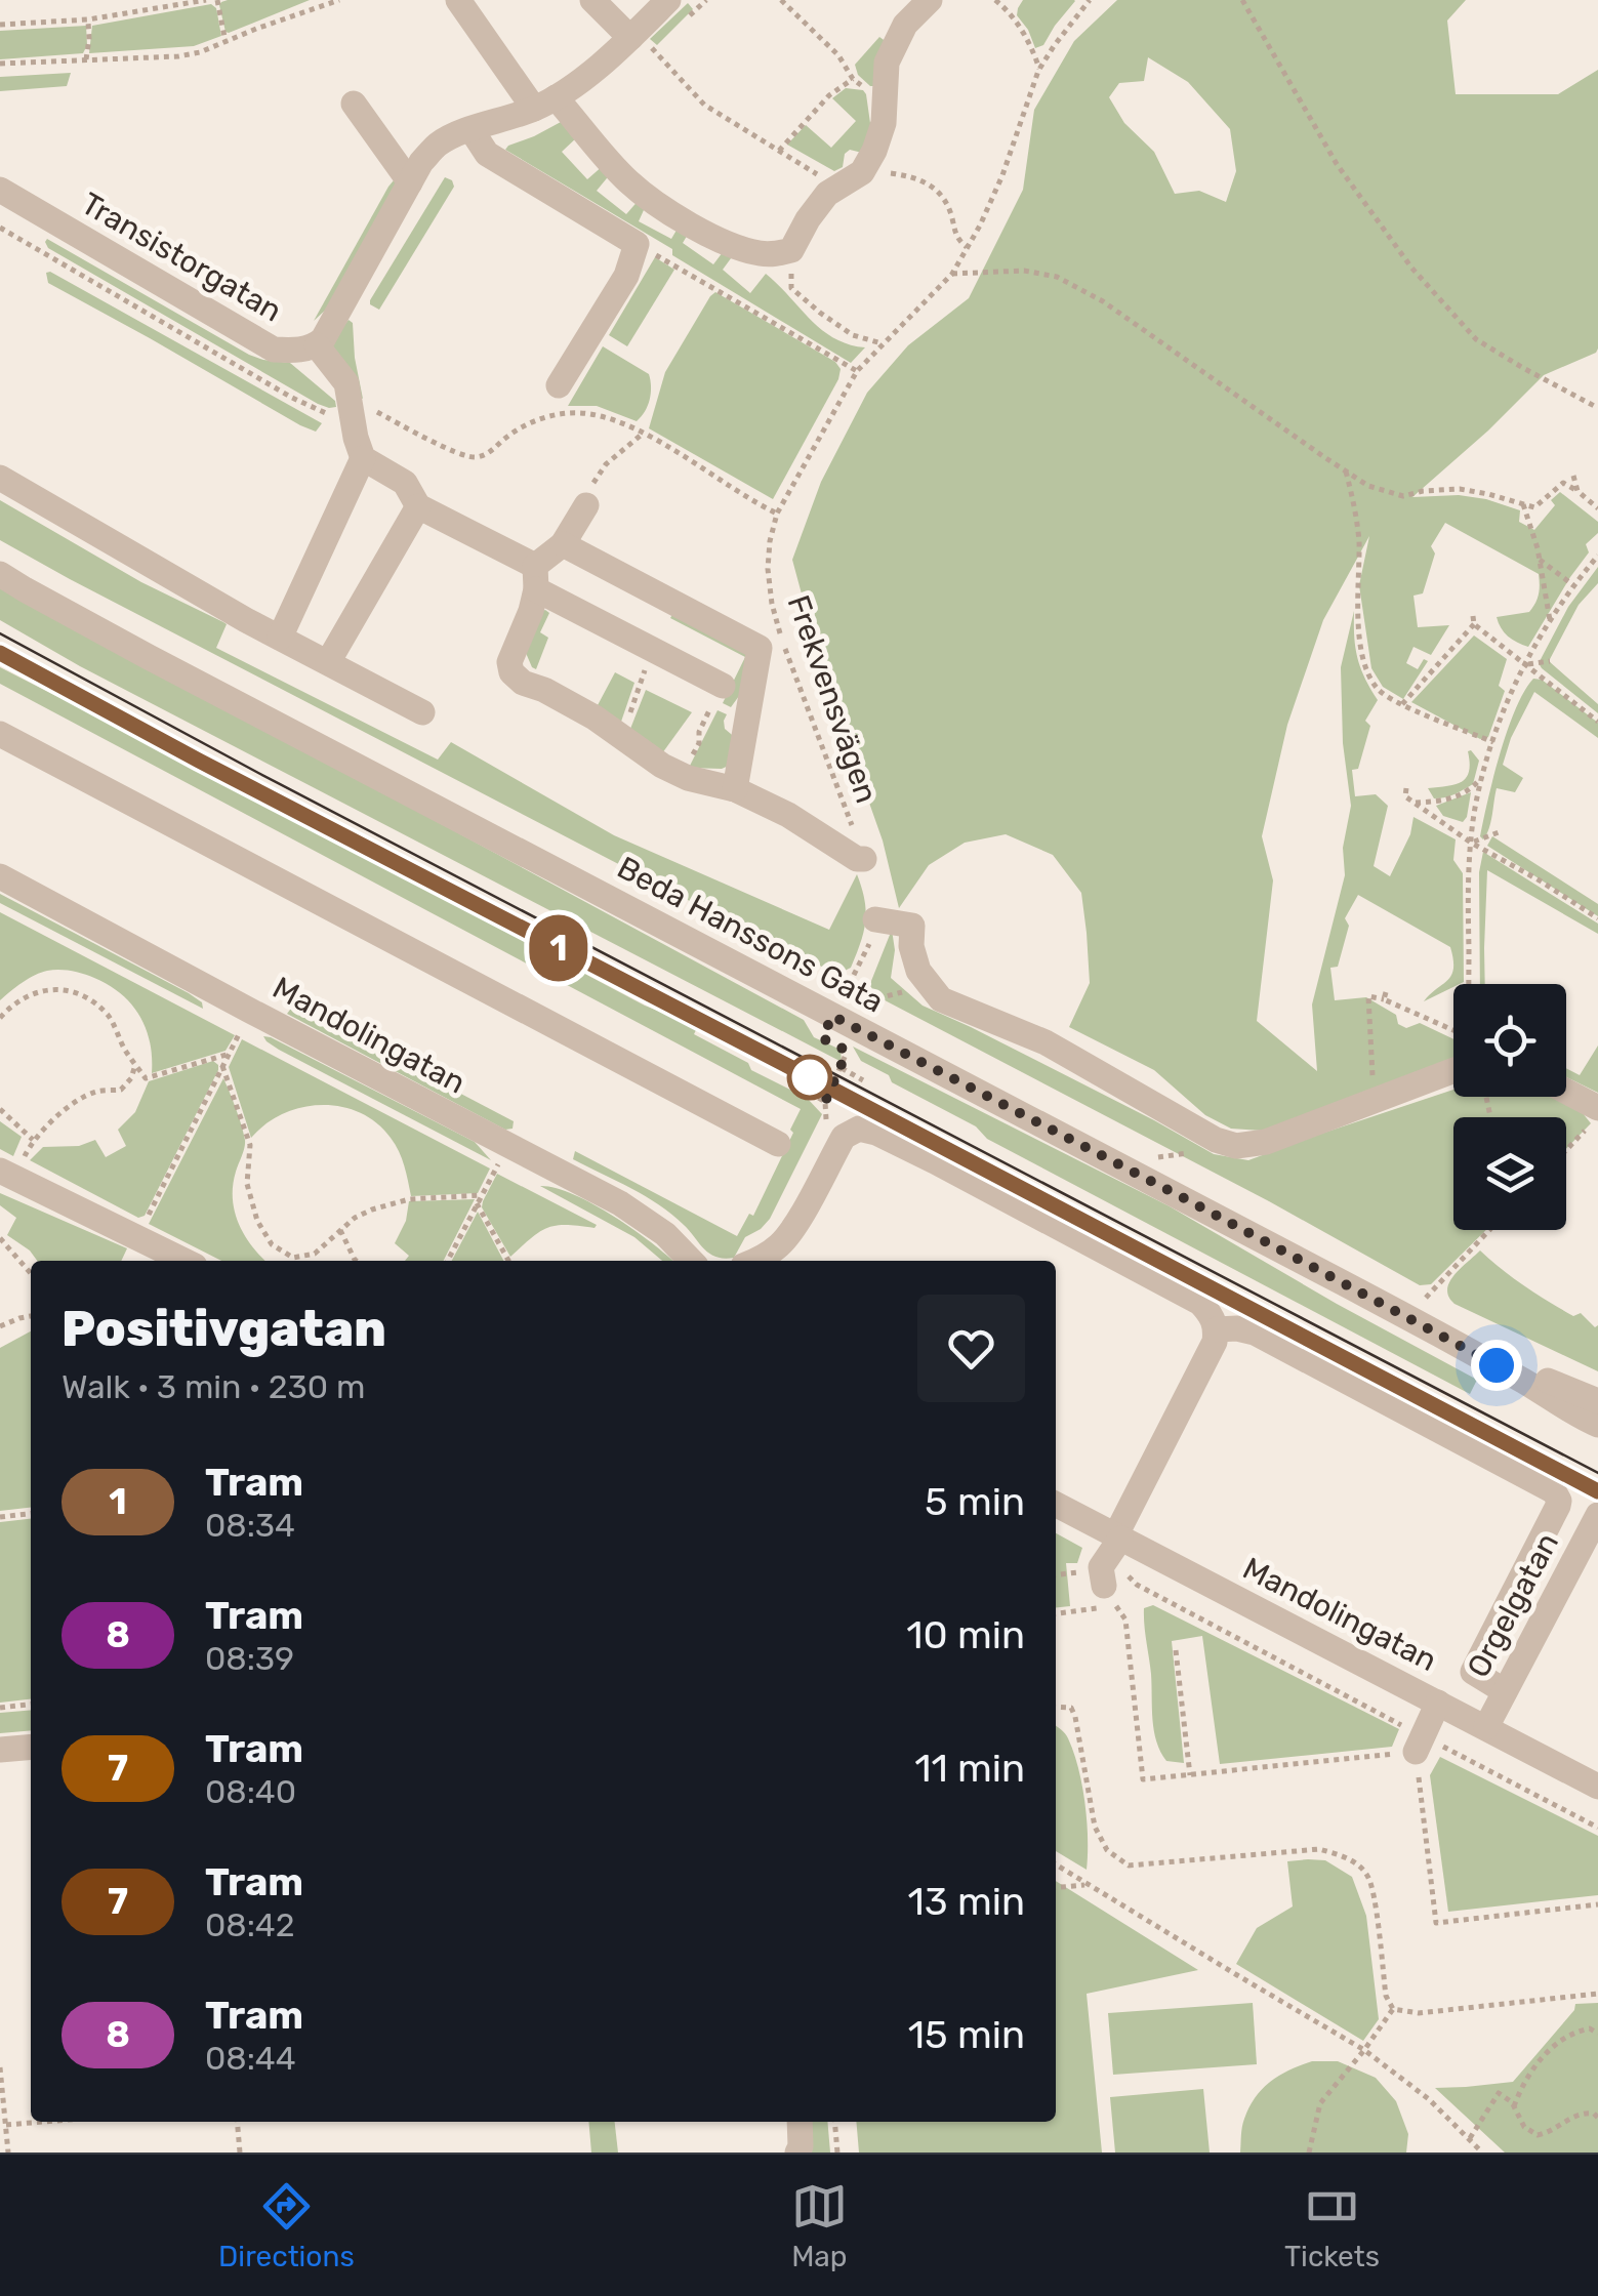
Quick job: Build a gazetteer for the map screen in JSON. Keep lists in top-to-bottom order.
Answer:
{
  "streets": {
    "street": [
      "Transistorgatan",
      "Beda Hanssons Gata",
      "Mandolingatan",
      "Orgelgatan"
    ],
    "path": ["Frekvensvägen"]
  },
  "crossings": [
    ["Mandolingatan", "Orgelgatan"]
  ],
  "lines": ["tram line 1"],
  "page": {
    "on_map": "1",
    "heading": ["Positivgatan", "Walk · 3 min · 230 m"],
    "list": [
      {
        "mark": "1",
        "name": "Tram",
        "note": "08:34",
        "value": "5 min"
      },
      {
        "mark": "8",
        "name": "Tram",
        "note": "08:39",
        "value": "10 min"
      },
      {
        "mark": "7",
        "name": "Tram",
        "note": "08:40",
        "value": "11 min"
      },
      {
        "mark": "7",
        "name": "Tram",
        "note": "08:42",
        "value": "13 min"
      },
      {
        "mark": "8",
        "name": "Tram",
        "note": "08:44",
        "value": "15 min"
      }
    ],
    "tabs": ["Directions", "Map", "Tickets"]
  }
}
